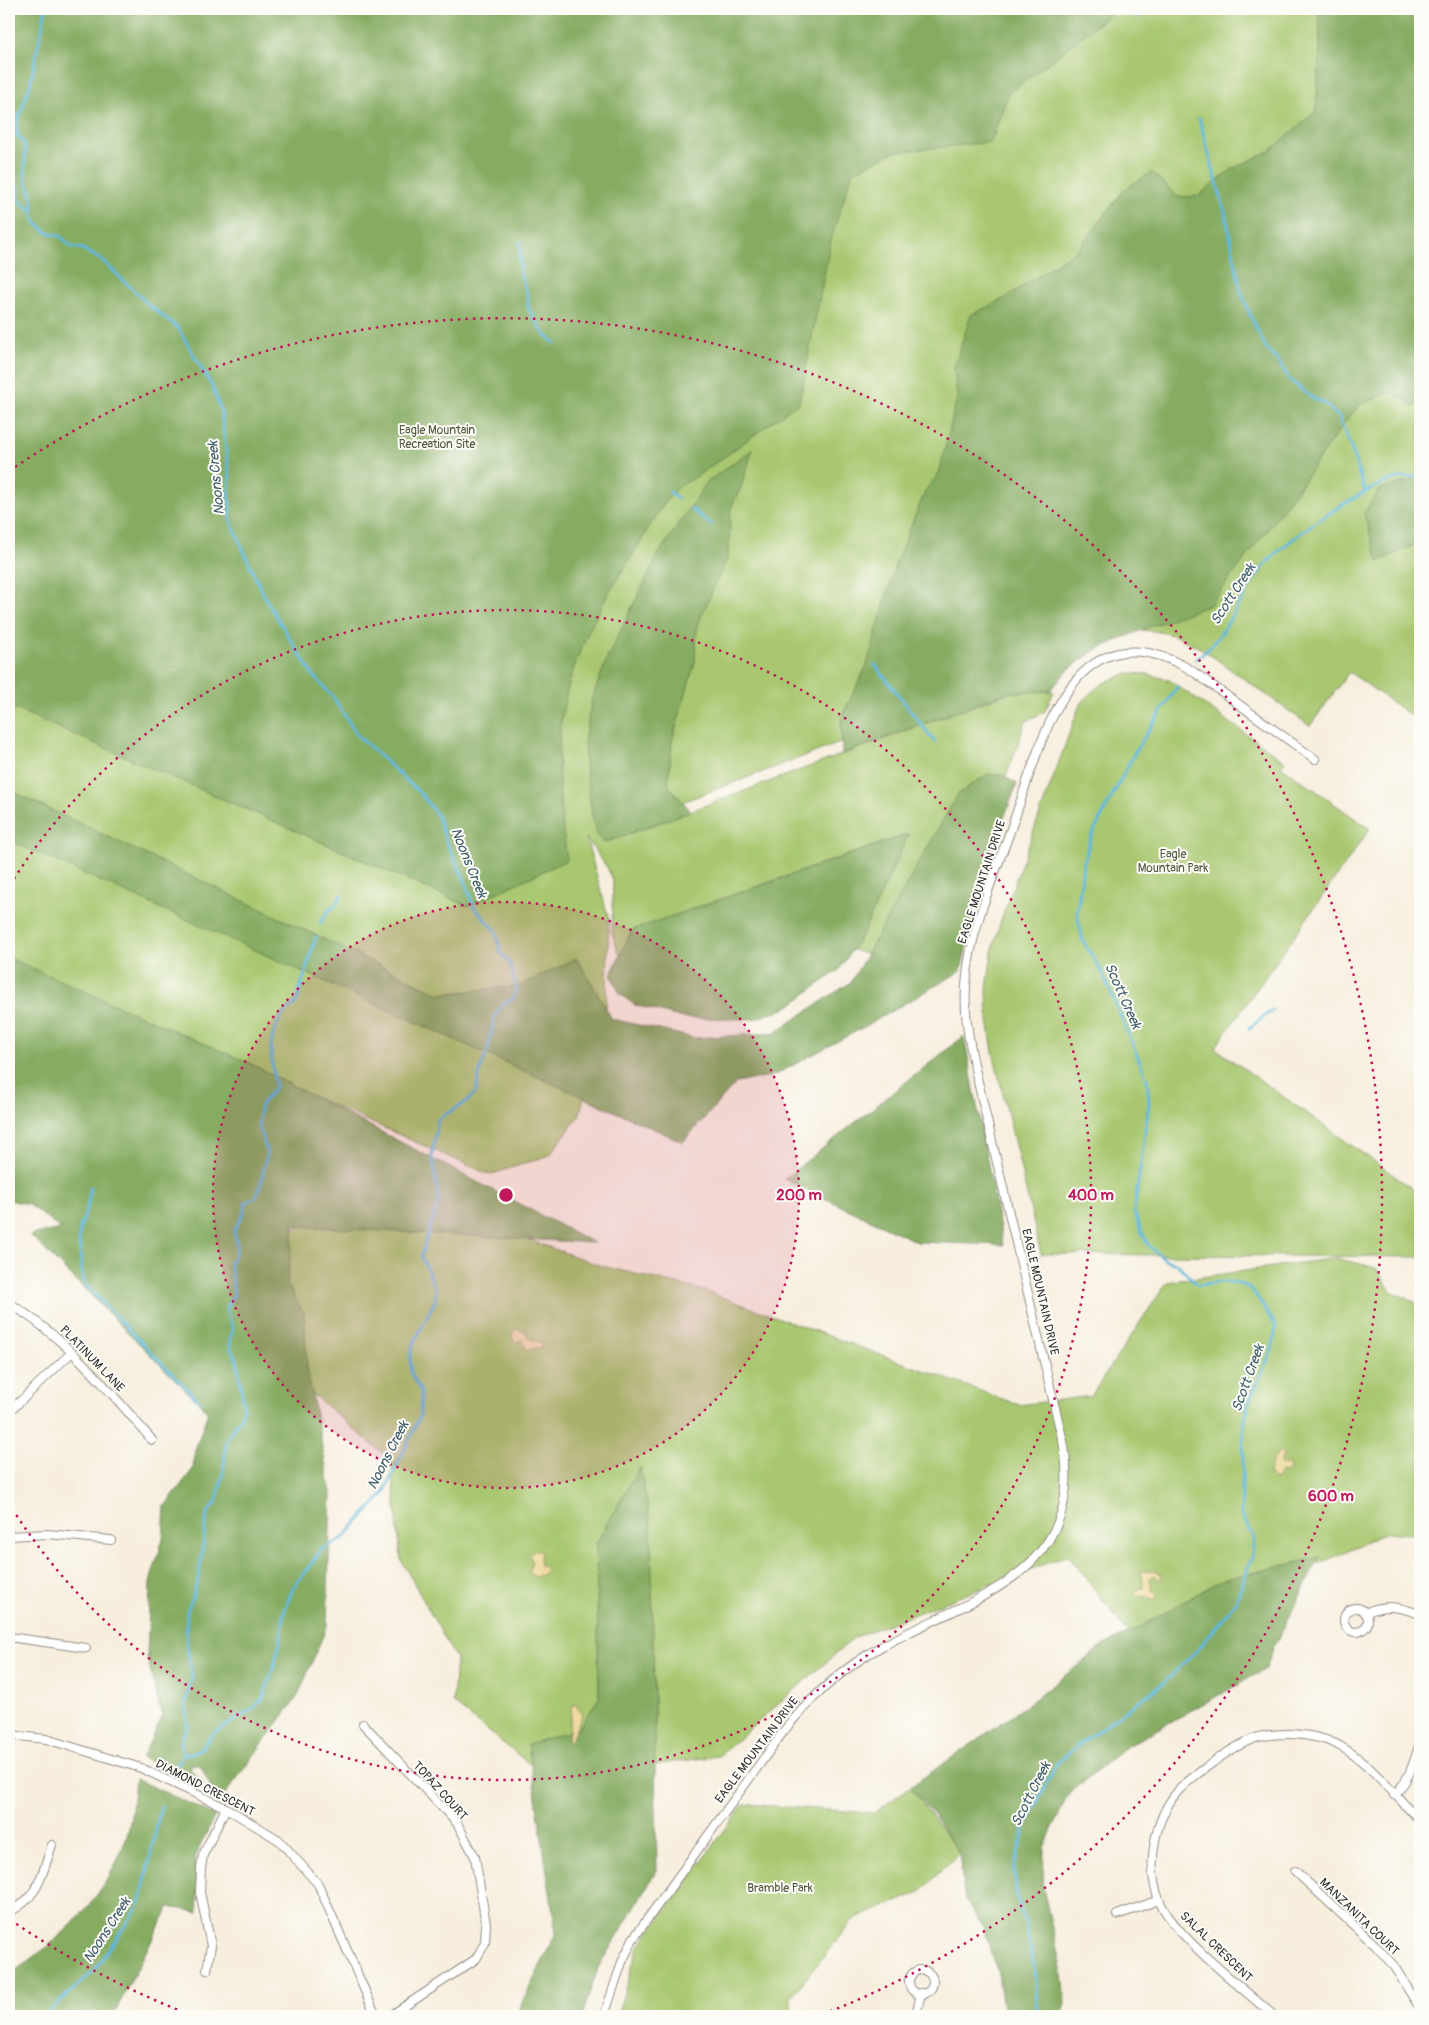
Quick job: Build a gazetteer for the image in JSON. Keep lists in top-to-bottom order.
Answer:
{
  "streets": {
    "street": [
      "EAGLE MOUNTAIN DRIVE",
      "PLATINUM LANE",
      "DIAMOND CRESCENT",
      "TOPAZ COURT",
      "MANZANITA COURT",
      "SALAL CRESCENT"
    ]
  },
  "water": ["Noons Creek", "Scott Creek"],
  "parks": ["Eagle Mountain Recreation Site", "Eagle Mountain Park", "Bramble Park"],
  "rings": ["200 m", "400 m", "600 m"]
}
